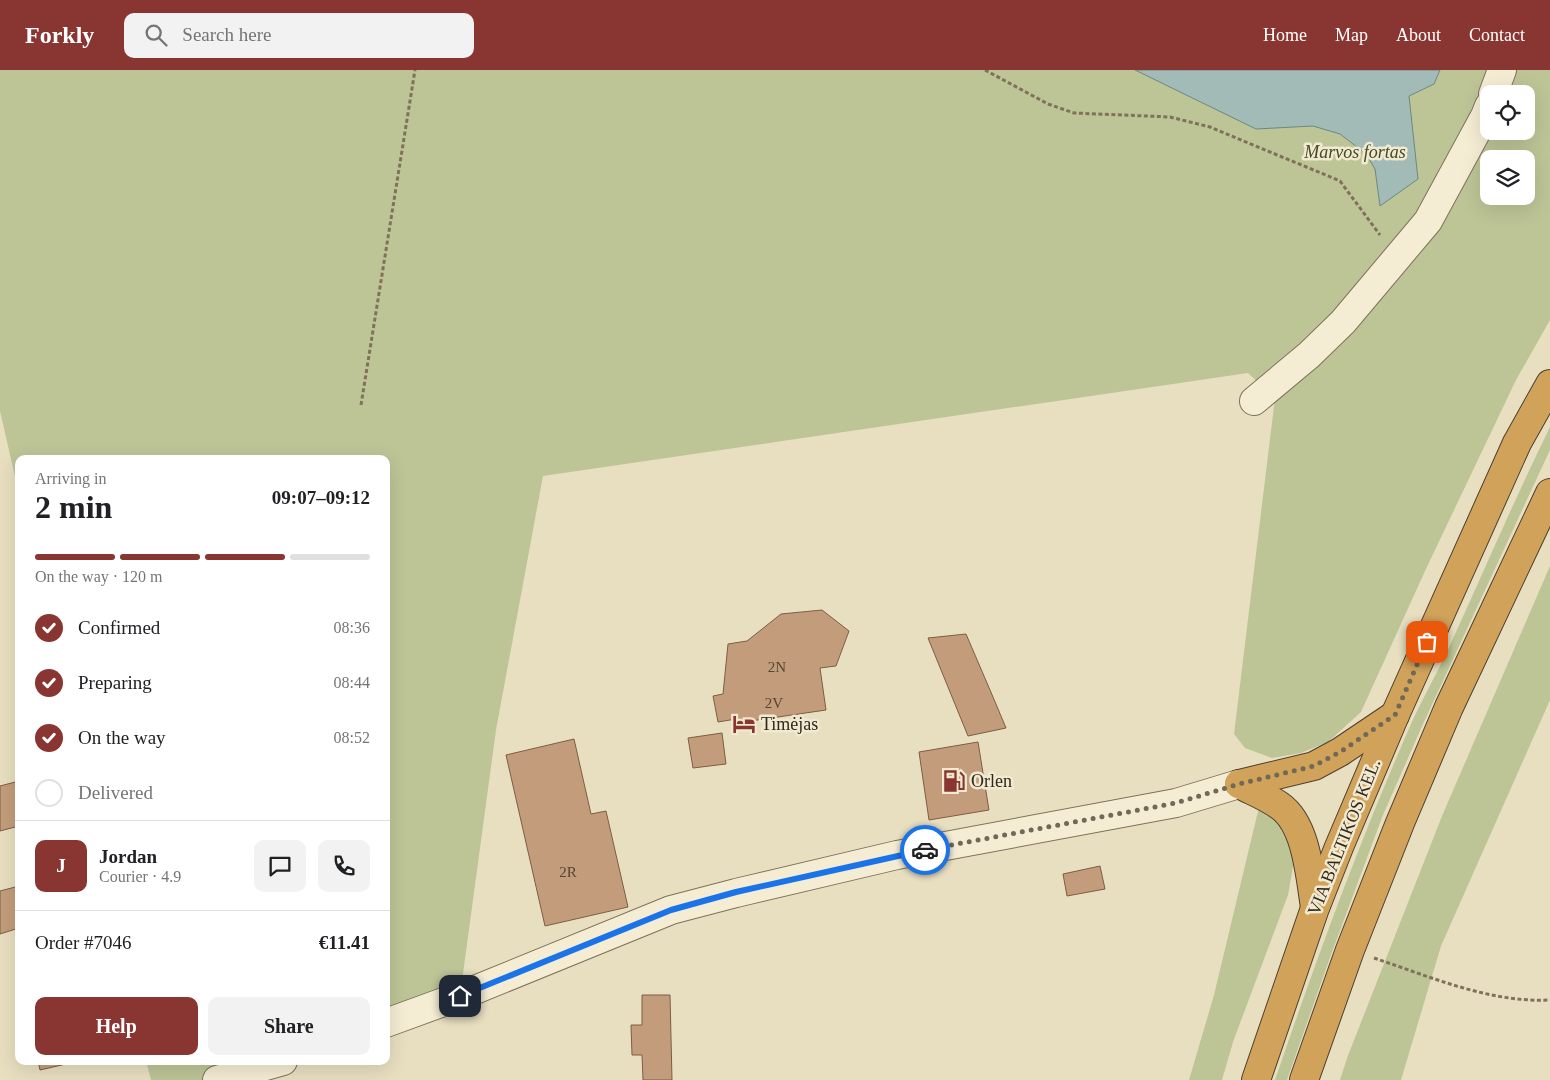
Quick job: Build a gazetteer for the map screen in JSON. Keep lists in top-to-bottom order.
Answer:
{
  "streets": {
    "highway": ["VIA BALTIKOS KEL."]
  },
  "parks": ["Marvos fortas"],
  "places": {
    "hotel": ["Timėjas"],
    "fuel station": ["Orlen"]
  },
  "house_numbers": ["2N", "2V", "2R"],
  "page": {
    "header": "Forkly",
    "search": "Search here",
    "nav": [
      "Home",
      "Map",
      "About",
      "Contact"
    ],
    "heading": ["2 min", "Arriving in", "09:07–09:12"],
    "panel": [
      "Jordan",
      "Courier · 4.9",
      "Order #7046",
      "€11.41"
    ],
    "bar": "On the way · 120 m",
    "list": [
      ["Confirmed", "08:36"],
      ["Preparing", "08:44"],
      ["On the way", "08:52"],
      "Delivered"
    ],
    "round": "J",
    "buttons": ["Help", "Share"]
  }
}
